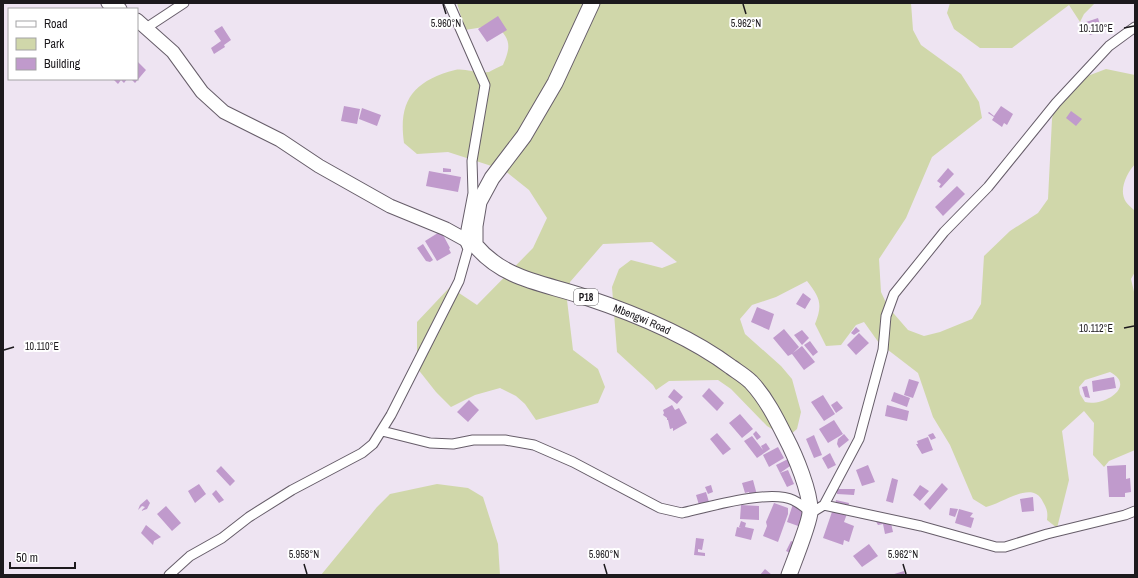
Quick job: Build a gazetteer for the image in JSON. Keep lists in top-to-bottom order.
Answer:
{
  "streets": {
    "main road": ["P18", "Mbengwi Road"]
  },
  "legend": ["Road", "Park", "Building"],
  "scale_bar": "50 m",
  "coordinates": [
    "5.960°N",
    "5.962°N",
    "10.110°E",
    "10.112°E",
    "5.958°N"
  ]
}
